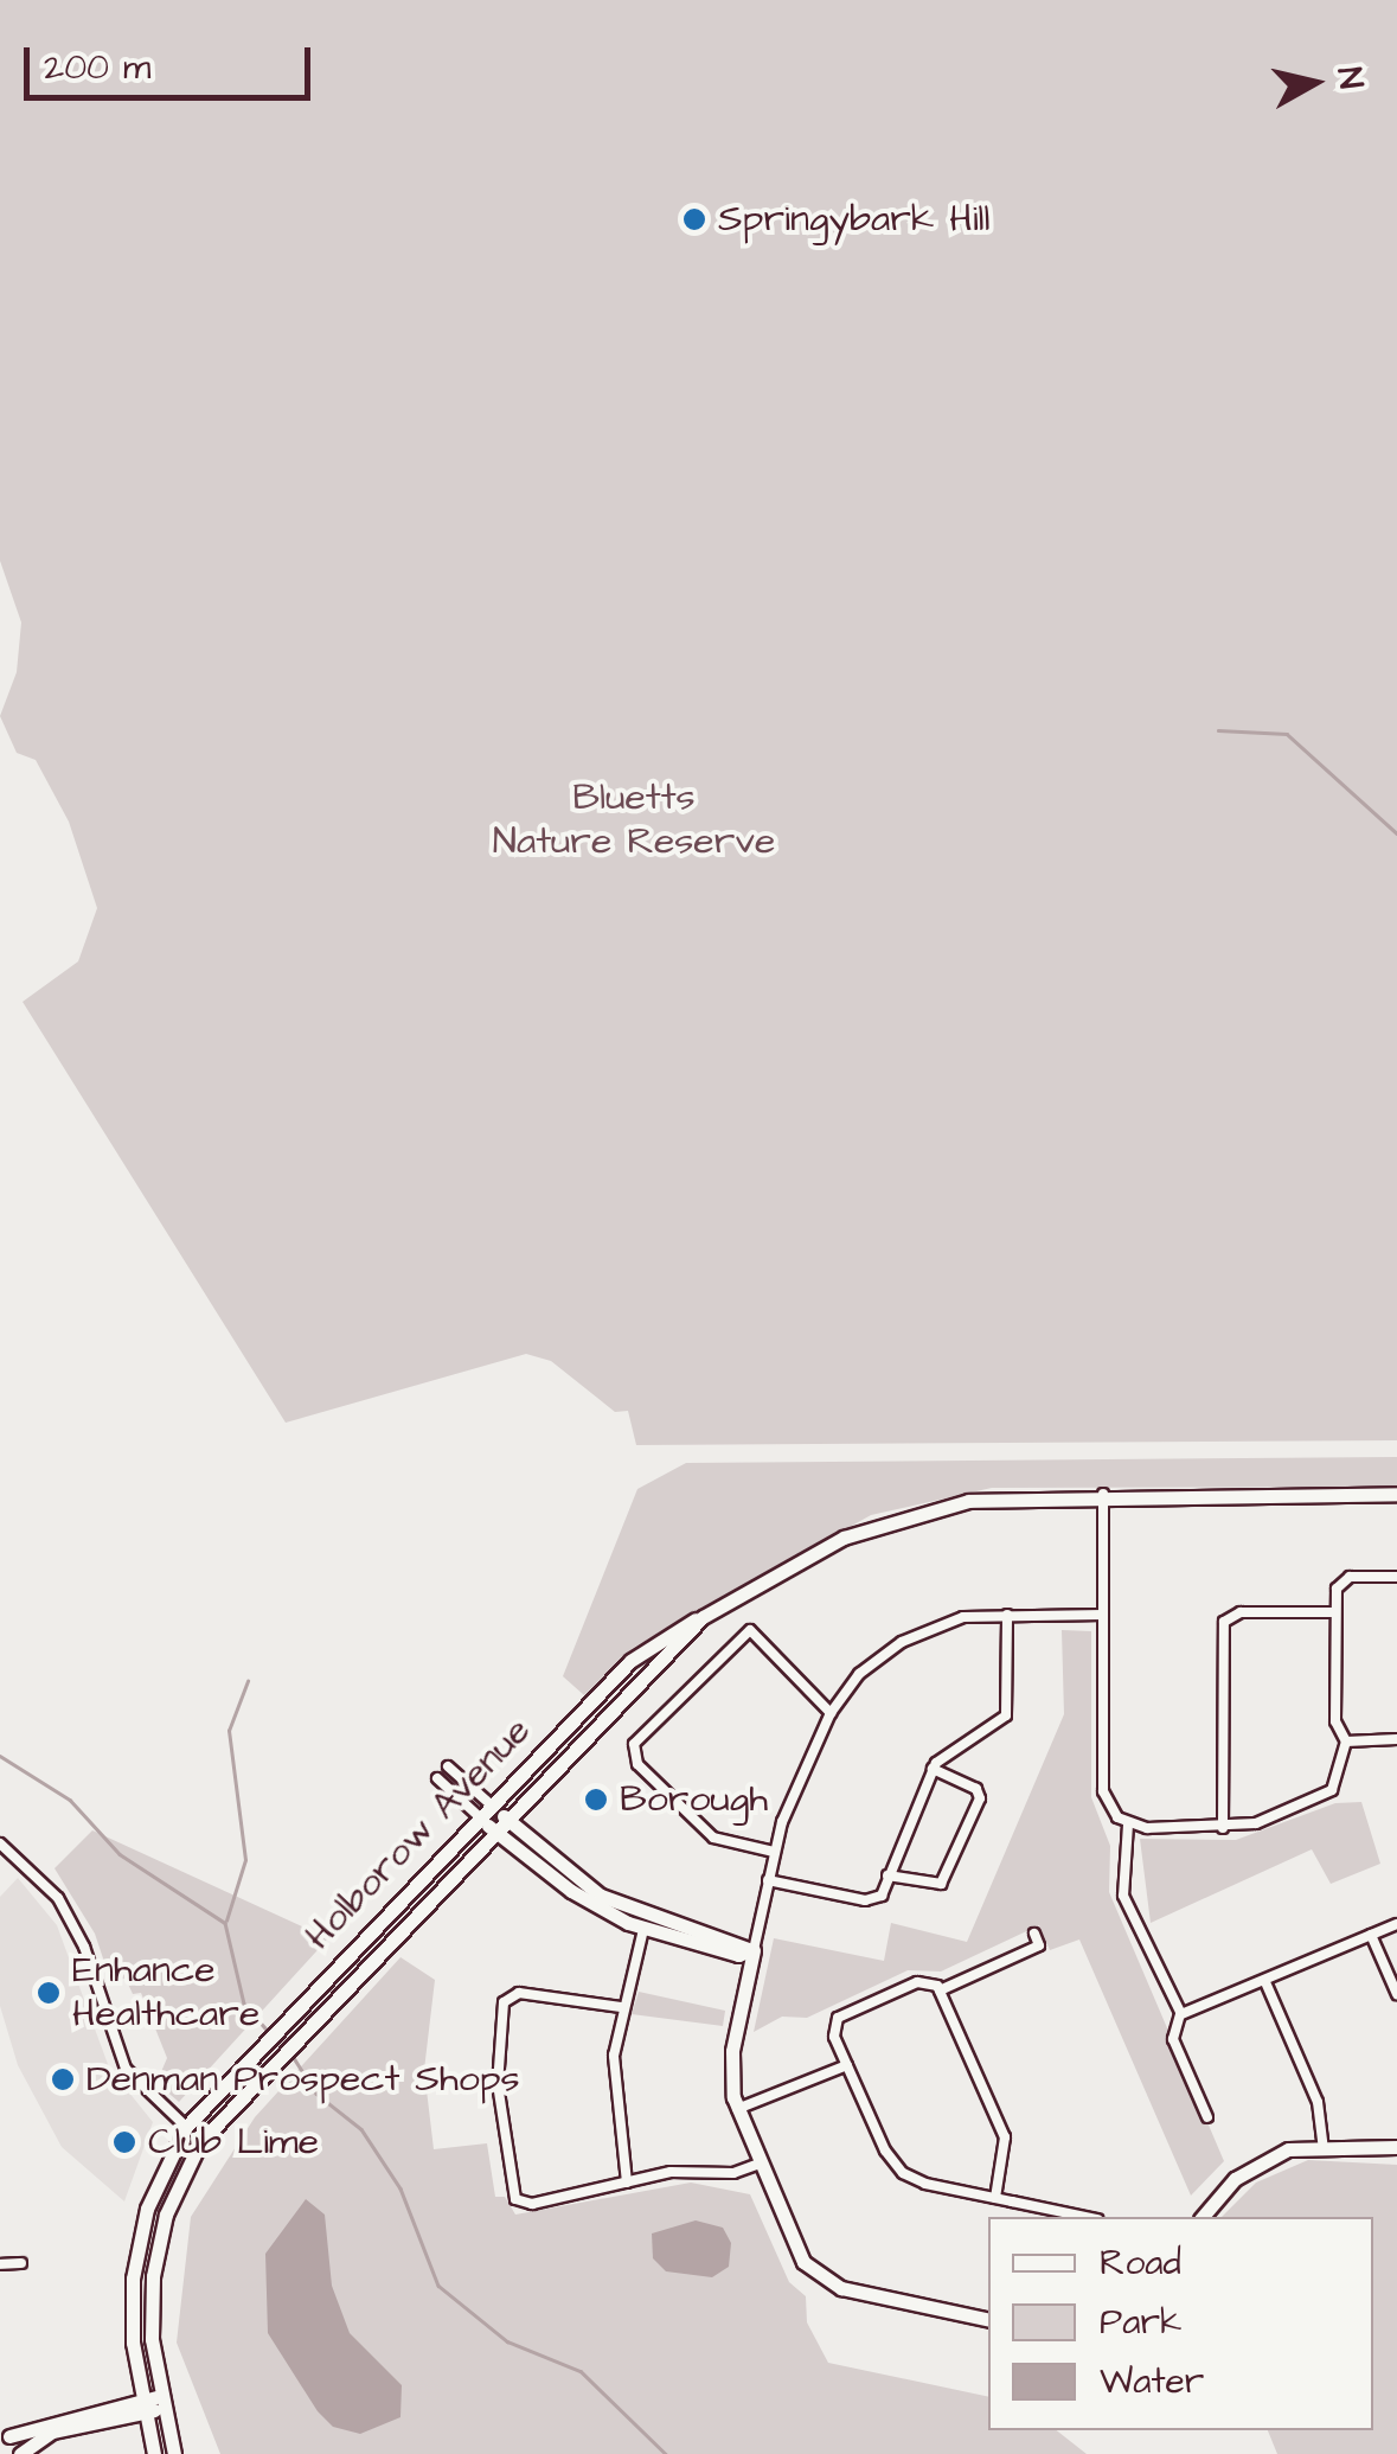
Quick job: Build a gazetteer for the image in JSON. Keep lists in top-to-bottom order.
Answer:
{
  "streets": {
    "main road": ["Holborow Avenue"]
  },
  "parks": ["Bluetts Nature Reserve"],
  "places": [
    "Springybark Hill",
    "Borough",
    "Enhance Healthcare",
    "Denman Prospect Shops",
    "Club Lime"
  ],
  "legend": ["Road", "Park", "Water"],
  "scale_bar": "200 m",
  "north": "right"
}
